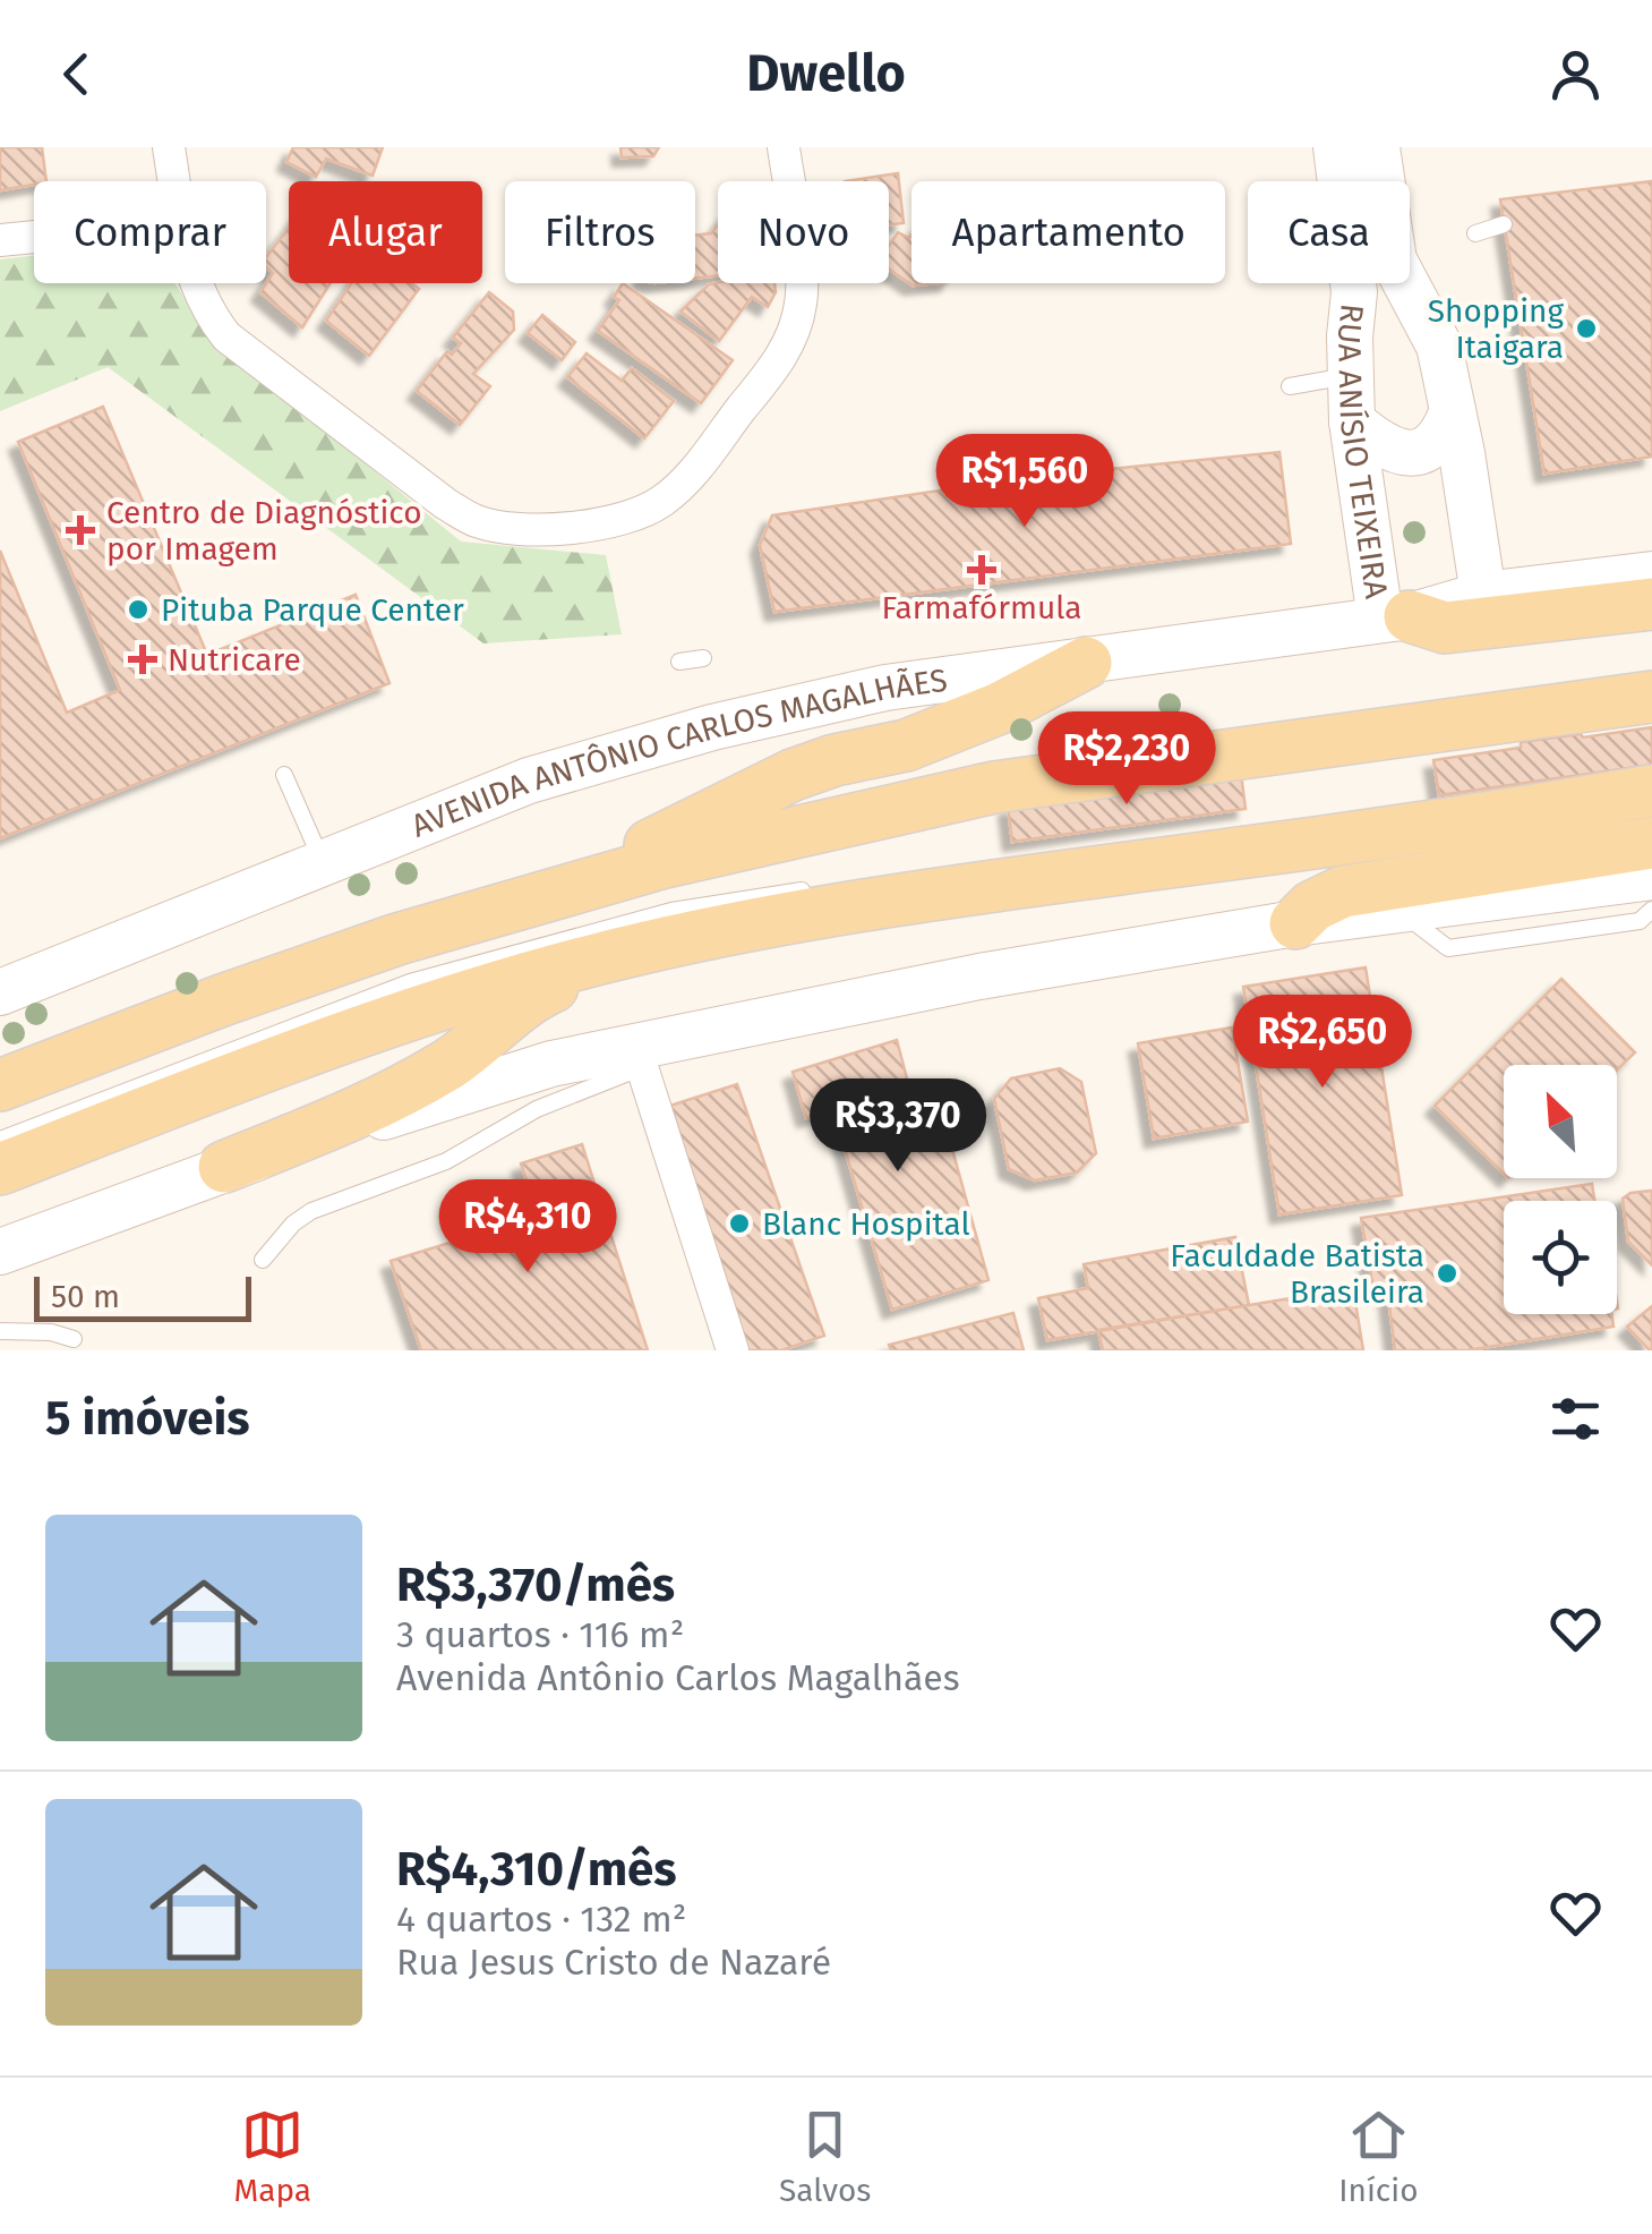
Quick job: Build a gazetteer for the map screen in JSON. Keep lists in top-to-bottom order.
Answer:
{
  "streets": {
    "street": ["RUA ANÍSIO TEIXEIRA", "AVENIDA ANTÔNIO CARLOS MAGALHÃES"]
  },
  "crossings": [
    ["RUA ANÍSIO TEIXEIRA", "AVENIDA ANTÔNIO CARLOS MAGALHÃES"]
  ],
  "places": {
    "other": [
      "Shopping Itaigara",
      "Pituba Parque Center",
      "Blanc Hospital",
      "Faculdade Batista Brasileira"
    ],
    "health": ["Centro de Diagnóstico por Imagem", "Farmafórmula", "Nutricare"]
  },
  "scale_bar": "50 m",
  "north": "top left",
  "page": {
    "header": "Dwello",
    "chip": [
      "Comprar",
      "Alugar",
      "Filtros",
      "Novo",
      "Apartamento",
      "Casa"
    ],
    "price": [
      "R$1,560",
      "R$2,230",
      "R$2,650",
      "R$3,370",
      "R$4,310"
    ],
    "scale": "50 m",
    "heading": "5 imóveis",
    "list": [
      {
        "name": "R$3,370/mês",
        "note": "3 quartos · 116 m² · Avenida Antônio Carlos Magalhães"
      },
      {
        "name": "R$4,310/mês",
        "note": "4 quartos · 132 m² · Rua Jesus Cristo de Nazaré"
      }
    ],
    "tabs": ["Mapa", "Salvos", "Início"]
  }
}
